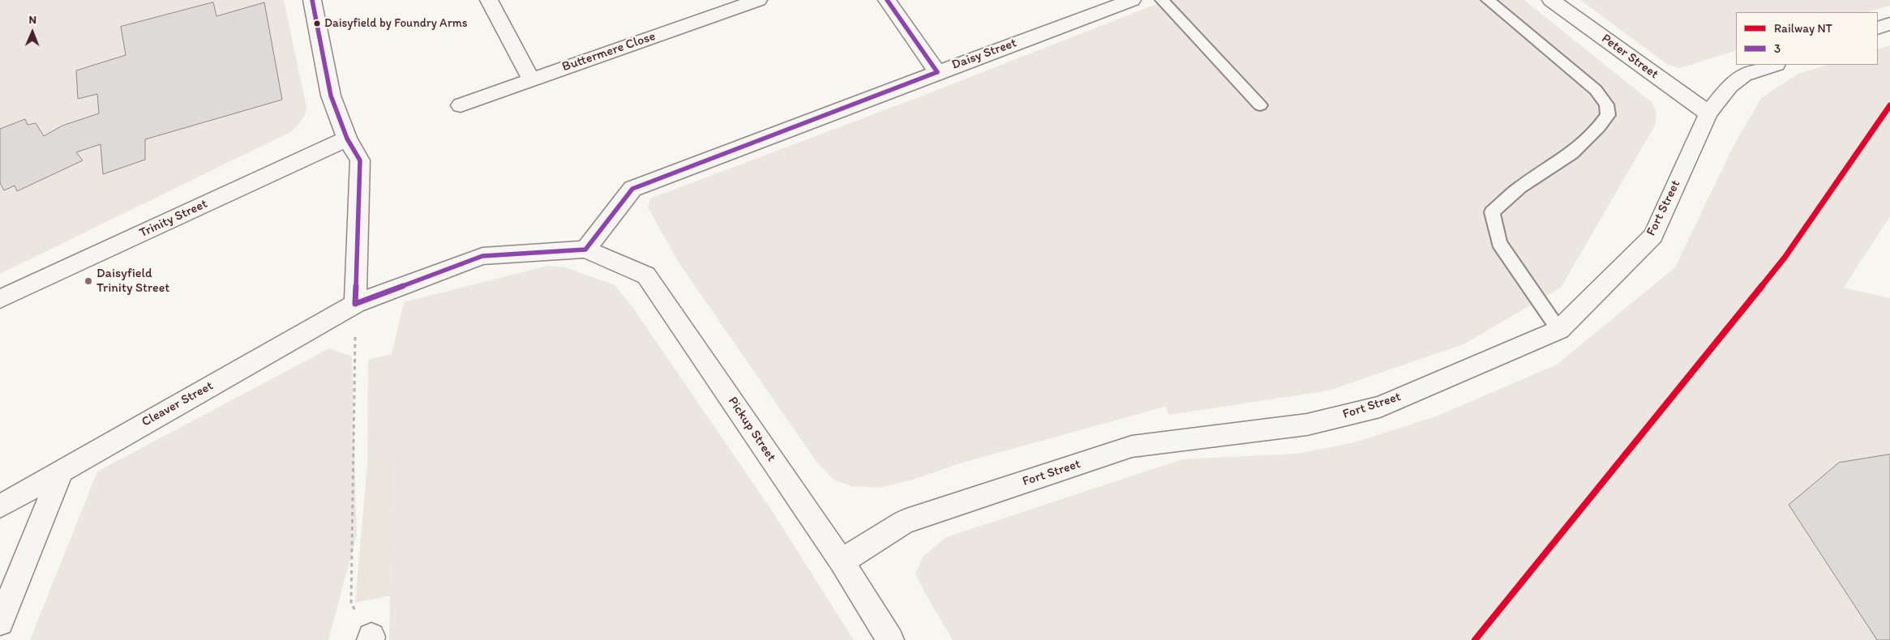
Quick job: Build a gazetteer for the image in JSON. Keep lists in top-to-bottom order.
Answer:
{
  "streets": {
    "street": [
      "Buttermere Close",
      "Daisy Street",
      "Peter Street",
      "Fort Street",
      "Trinity Street",
      "Cleaver Street",
      "Pickup Street"
    ]
  },
  "crossings": [
    ["Daisy Street", "Pickup Street"],
    ["Peter Street", "Fort Street"],
    ["Fort Street", "Pickup Street"]
  ],
  "places": ["Daisyfield by Foundry Arms", "Daisyfield Trinity Street"],
  "lines": ["transit line 3", "rail line NT"],
  "legend": ["Railway NT", "3"],
  "north": "top"
}
